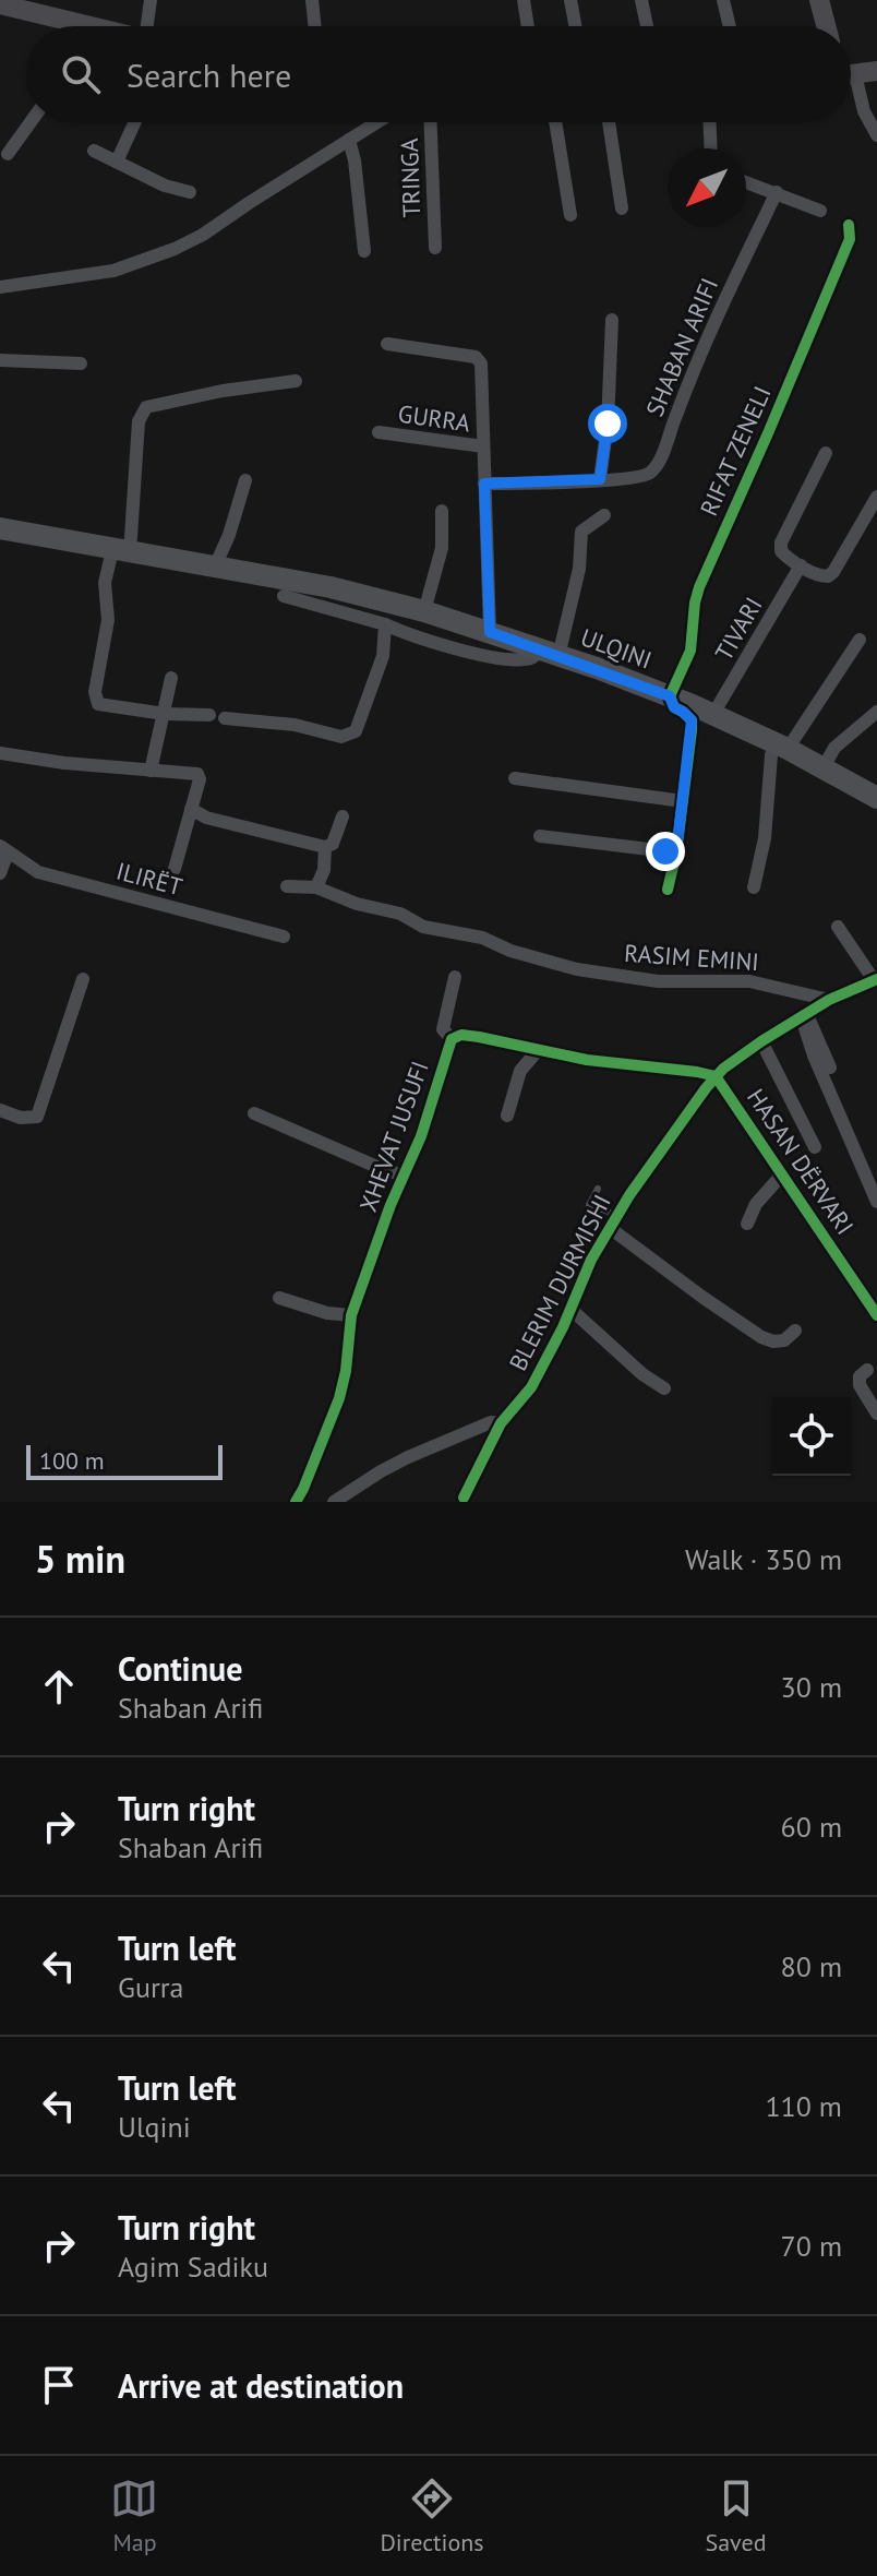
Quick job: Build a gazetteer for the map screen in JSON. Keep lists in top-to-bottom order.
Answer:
{
  "streets": {
    "main road": ["ULQINI"],
    "street": [
      "TRINGA",
      "SHABAN ARIFI",
      "GURRA",
      "RIFAT ZENELI",
      "TIVARI",
      "ILIRËT",
      "RASIM EMINI",
      "XHEVAT JUSUFI",
      "HASAN DËRVARI",
      "BLERIM DURMISHI"
    ]
  },
  "crossings": [
    ["SHABAN ARIFI", "GURRA"],
    ["GURRA", "ULQINI"],
    ["RIFAT ZENELI", "ULQINI"],
    ["TIVARI", "ULQINI"],
    ["RASIM EMINI", "BLERIM DURMISHI"],
    ["XHEVAT JUSUFI", "HASAN DËRVARI"],
    ["XHEVAT JUSUFI", "BLERIM DURMISHI"],
    ["HASAN DËRVARI", "BLERIM DURMISHI"]
  ],
  "scale_bar": "100 m",
  "north": "bottom left",
  "page": {
    "search": "Search here",
    "scale": "100 m",
    "heading": ["5 min", "Walk · 350 m"],
    "list": [
      ["Continue", "Shaban Arifi", "30 m"],
      ["Turn right", "Shaban Arifi", "60 m"],
      ["Turn left", "Gurra", "80 m"],
      ["Turn left", "Ulqini", "110 m"],
      ["Turn right", "Agim Sadiku", "70 m"],
      "Arrive at destination"
    ],
    "nav": ["Map", "Directions", "Saved"]
  }
}
